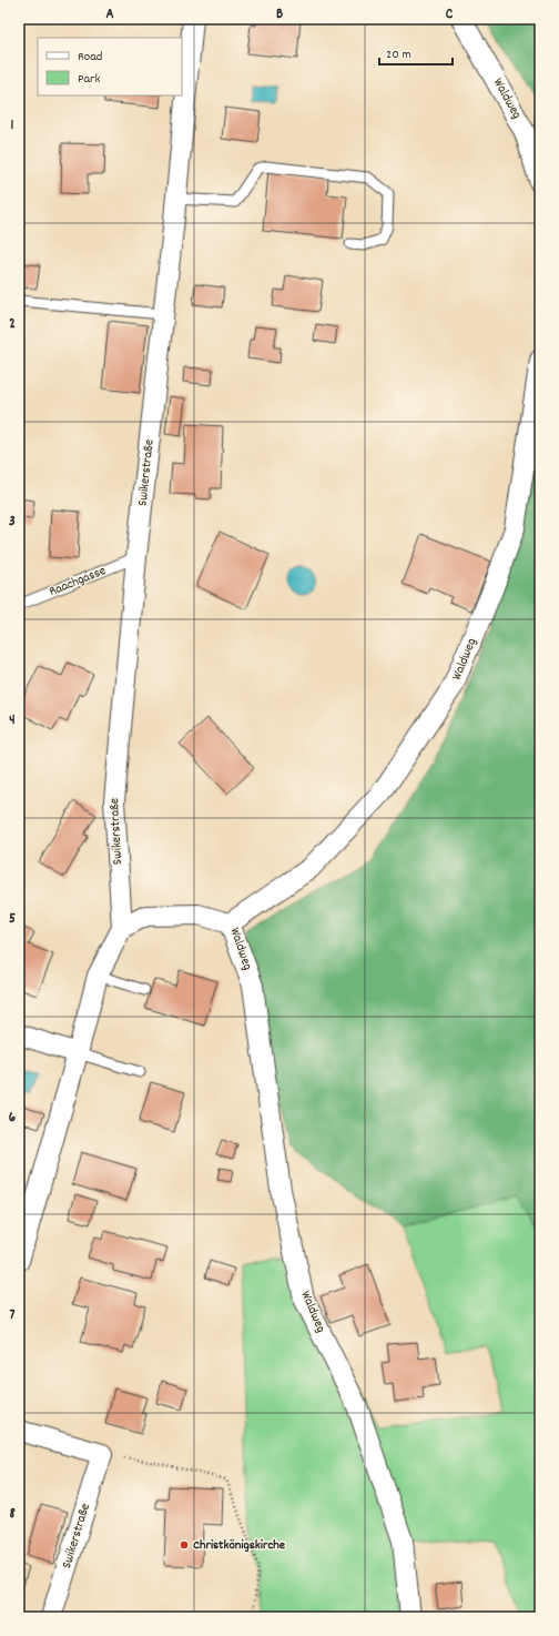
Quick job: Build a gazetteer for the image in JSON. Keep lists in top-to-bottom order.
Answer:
{
  "streets": {
    "street": ["Waldweg", "Swikerstraße"],
    "lane": ["Raachgasse"]
  },
  "crossings": [
    ["Swikerstraße", "Raachgasse"]
  ],
  "places": ["Christkönigskirche"],
  "legend": ["Road", "Park"],
  "scale_bar": "20 m",
  "grid": {
    "columns": ["A", "B", "C"],
    "rows": [
      "1",
      "2",
      "3",
      "4",
      "5",
      "6",
      "7",
      "8"
    ]
  }
}
